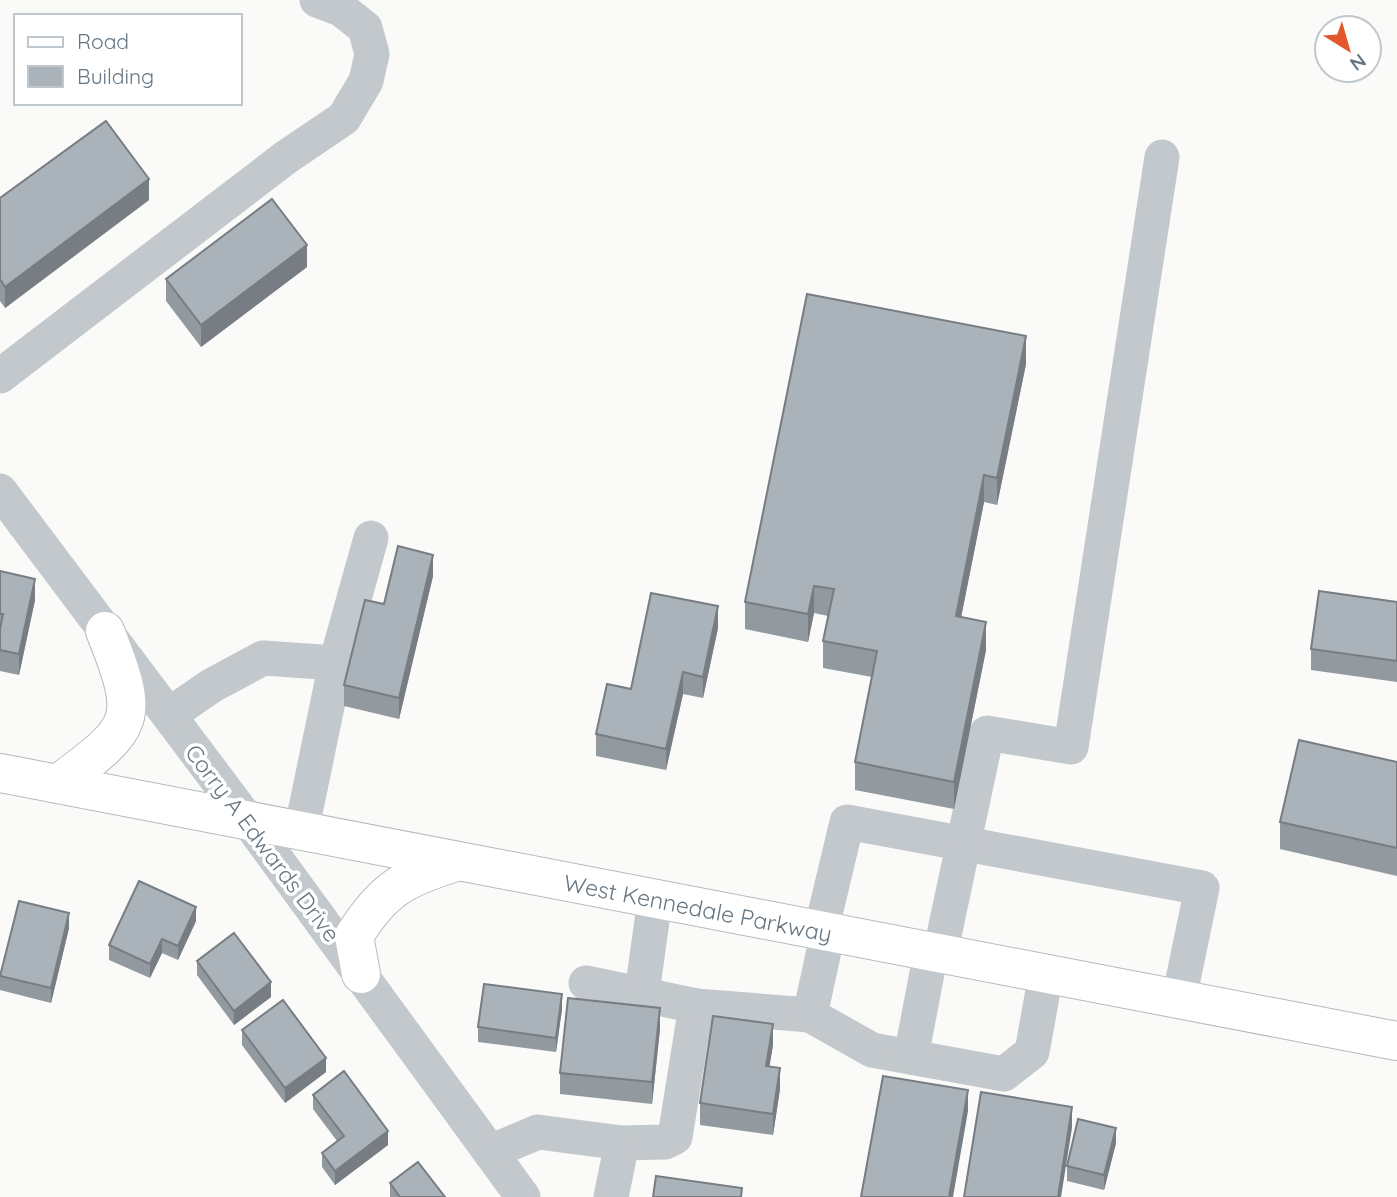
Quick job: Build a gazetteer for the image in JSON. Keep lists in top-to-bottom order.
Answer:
{
  "streets": {
    "main road": ["West Kennedale Parkway"],
    "street": ["Corry A Edwards Drive"]
  },
  "crossings": [
    ["Corry A Edwards Drive", "West Kennedale Parkway"]
  ],
  "legend": ["Road", "Building"],
  "north": "bottom right"
}
